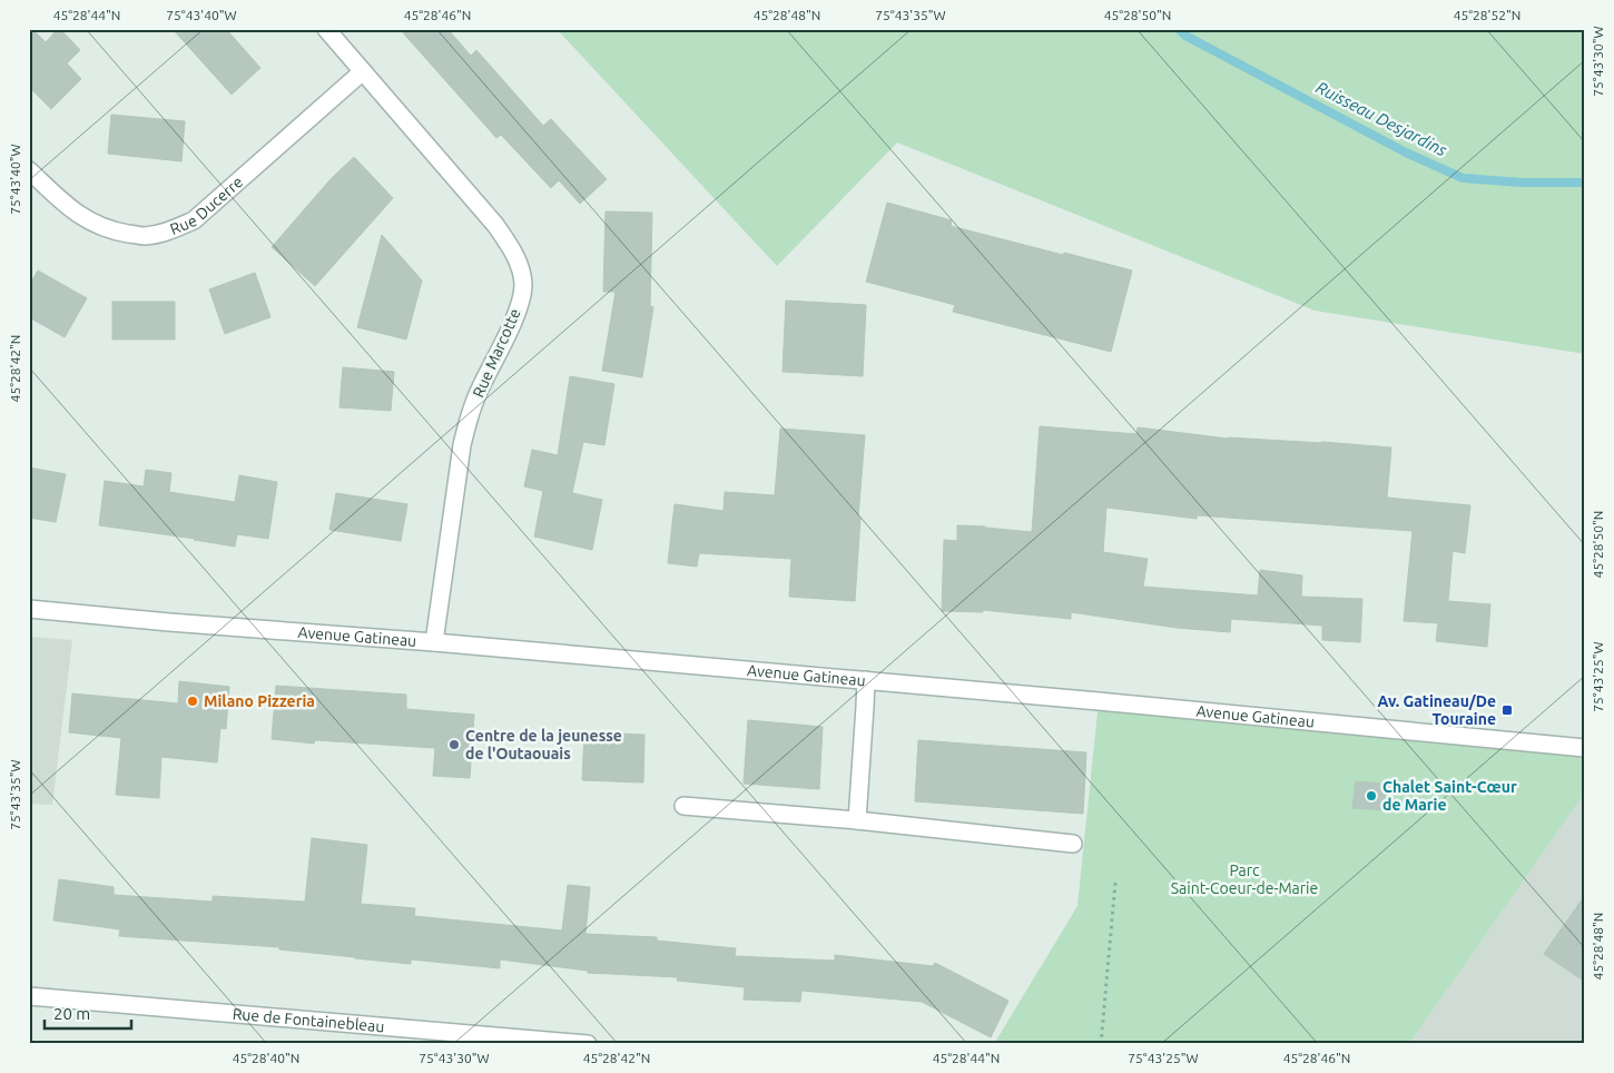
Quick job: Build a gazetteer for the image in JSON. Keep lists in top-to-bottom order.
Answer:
{
  "streets": {
    "street": [
      "Rue Ducerre",
      "Rue Marcotte",
      "Avenue Gatineau",
      "Rue de Fontainebleau"
    ]
  },
  "crossings": [
    ["Rue Ducerre", "Rue Marcotte"],
    ["Rue Marcotte", "Avenue Gatineau"]
  ],
  "water": ["Ruisseau Desjardins"],
  "parks": ["Parc Saint-Coeur-de-Marie"],
  "places": {
    "other": ["Milano Pizzeria", "Centre de la jeunesse de l'Outaouais", "Chalet Saint-Cœur de Marie"],
    "transit": ["Av. Gatineau/De Touraine"]
  },
  "scale_bar": "20 m",
  "coordinates": [
    "45°28'44\"N",
    "75°43'40\"W",
    "45°28'46\"N",
    "45°28'48\"N",
    "75°43'35\"W",
    "45°28'50\"N",
    "45°28'52\"N",
    "75°43'30\"W",
    "45°28'42\"N",
    "75°43'25\"W",
    "45°28'40\"N"
  ]
}
